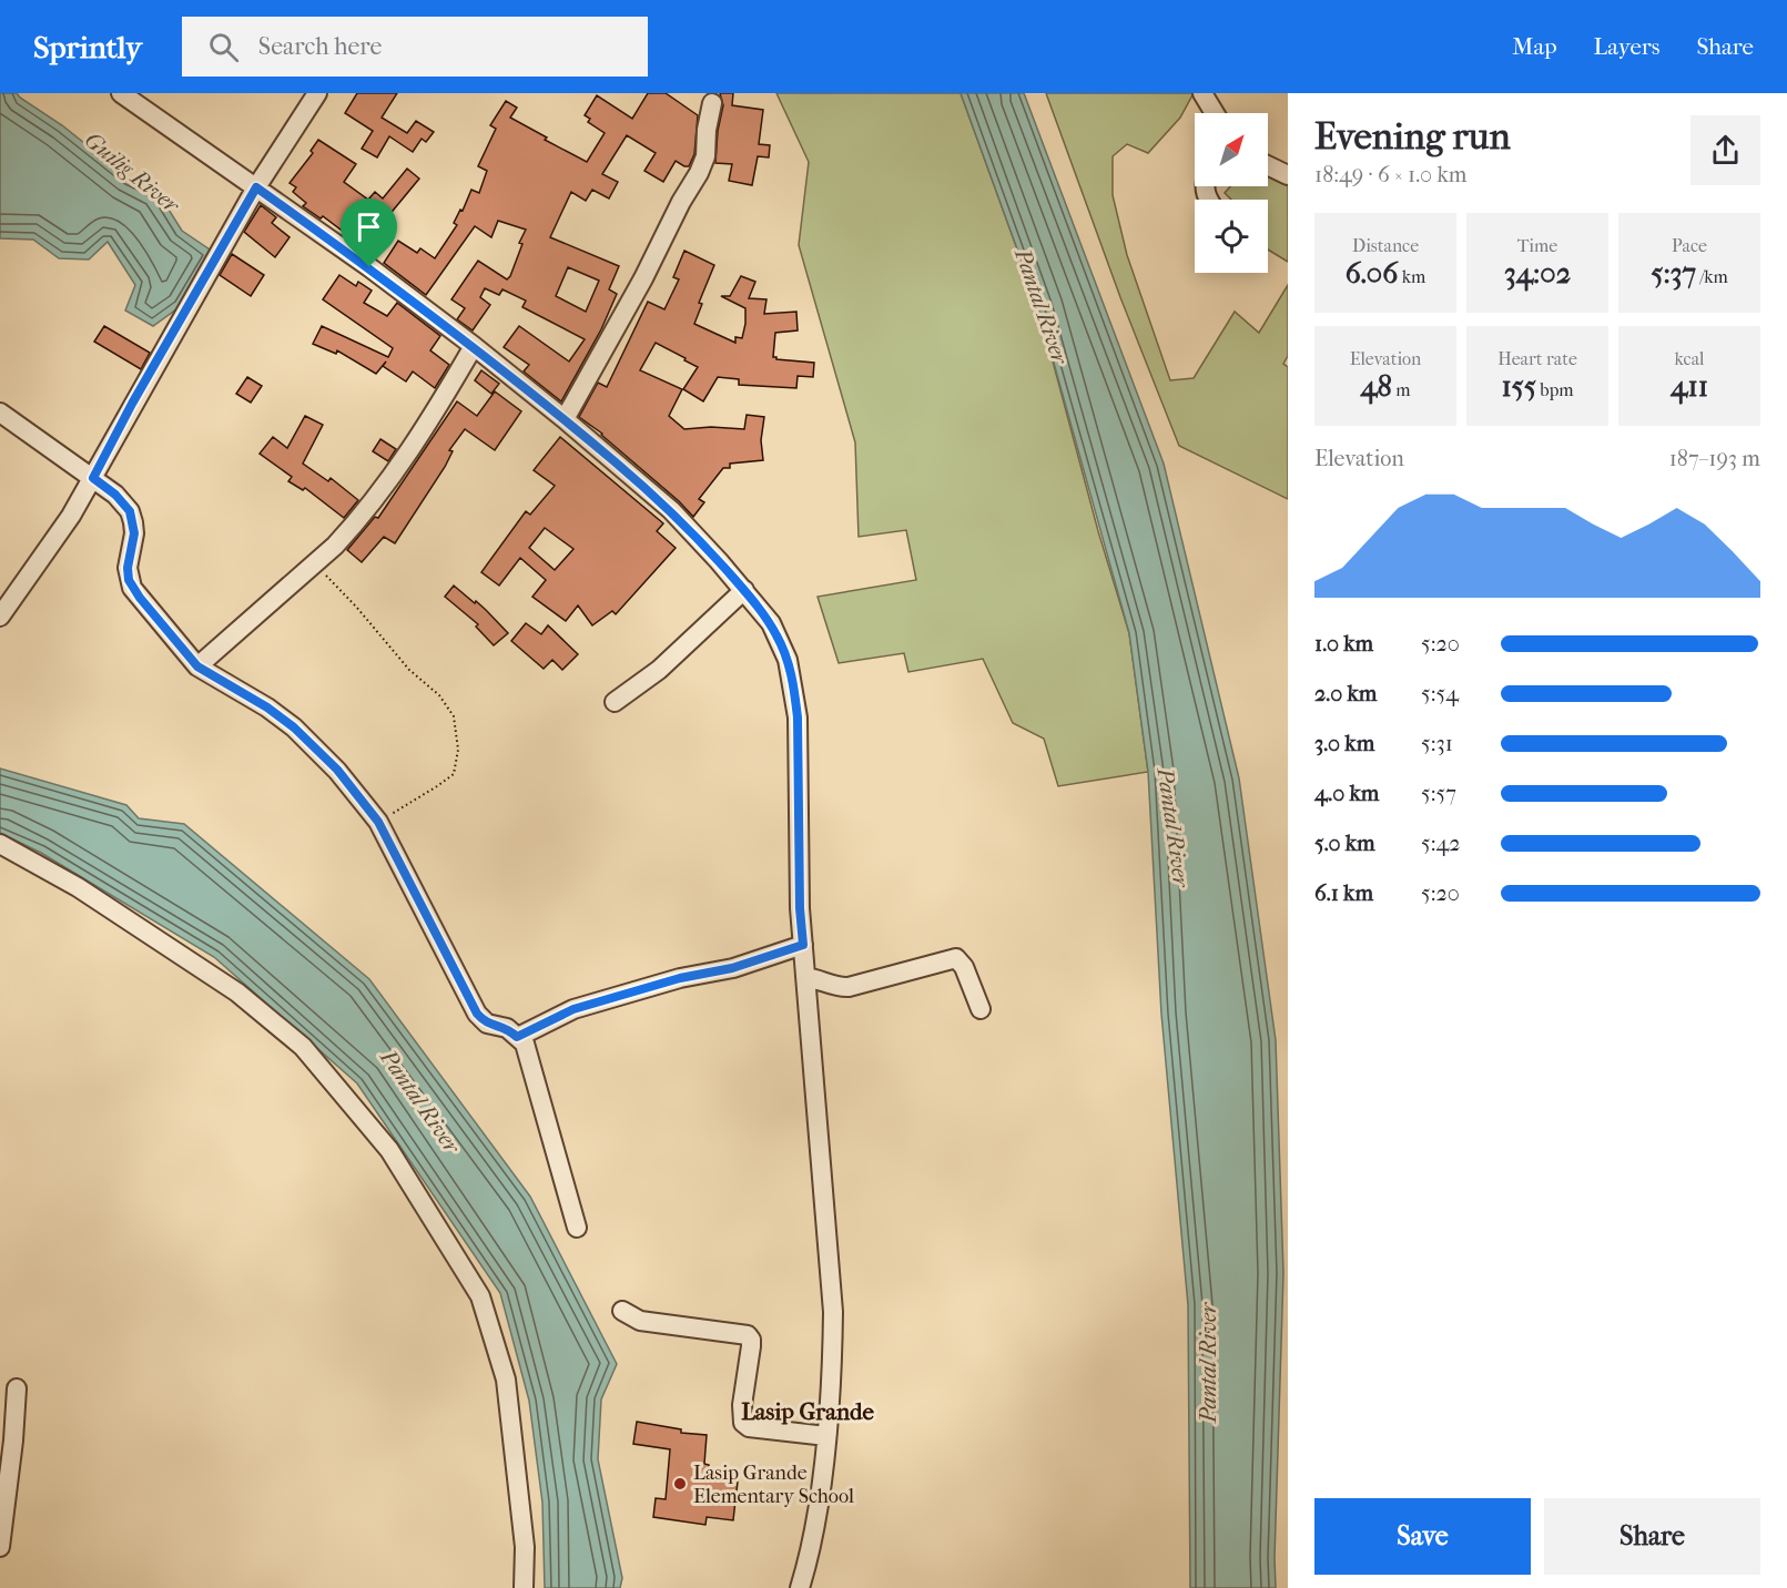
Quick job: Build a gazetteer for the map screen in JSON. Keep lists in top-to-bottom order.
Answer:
{
  "districts": ["Lasip Grande"],
  "water": ["Guilig River", "Pantal River"],
  "places": ["Lasip Grande Elementary School"],
  "north": "top right",
  "page": {
    "header": "Sprintly",
    "search": "Search here",
    "nav": ["Map", "Layers", "Share"],
    "heading": ["Evening run", "18:49 · 6 × 1.0 km"],
    "stats": [
      ["Distance", "6.06 km"],
      ["Time", "34:02"],
      ["Pace", "5:37 /km"],
      ["Elevation", "48 m"],
      ["Heart rate", "155 bpm"],
      ["kcal", "411"]
    ],
    "chart": ["Elevation", "187–193 m"],
    "list": [
      {
        "name": "1.0 km",
        "note": "5:20"
      },
      {
        "name": "2.0 km",
        "note": "5:54"
      },
      {
        "name": "3.0 km",
        "note": "5:31"
      },
      {
        "name": "4.0 km",
        "note": "5:57"
      },
      {
        "name": "5.0 km",
        "note": "5:42"
      },
      {
        "name": "6.1 km",
        "note": "5:20"
      }
    ],
    "buttons": ["Save", "Share"]
  }
}
